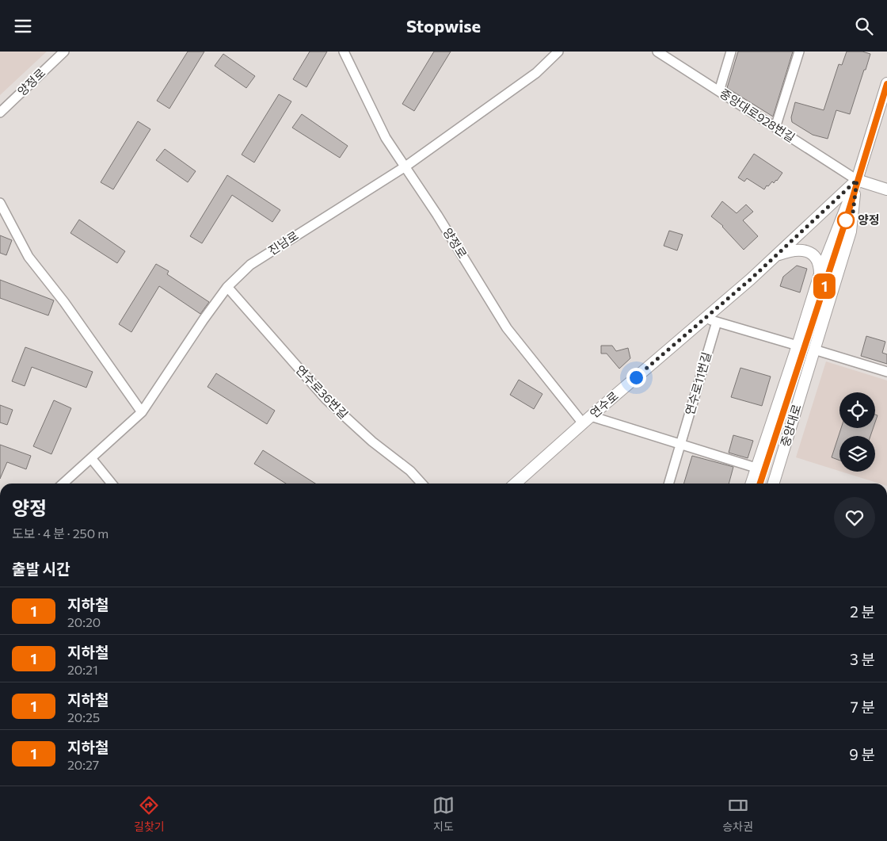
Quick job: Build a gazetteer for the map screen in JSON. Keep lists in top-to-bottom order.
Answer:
{
  "streets": {
    "main road": ["연수로", "중앙대로"],
    "street": [
      "양정로",
      "중앙대로928번길",
      "진남로",
      "연수로11번길",
      "연수로36번길"
    ]
  },
  "crossings": [
    ["양정로", "진남로"],
    ["양정로", "연수로"],
    ["중앙대로928번길", "연수로"],
    ["중앙대로928번길", "중앙대로"],
    ["진남로", "연수로36번길"],
    ["연수로", "중앙대로"]
  ],
  "places": ["양정"],
  "lines": ["metro line 1"],
  "page": {
    "header": "Stopwise",
    "on_map": "1",
    "heading": [
      ["양정", "도보 · 4 분 · 250 m"],
      "출발 시간"
    ],
    "list": [
      {
        "mark": "1",
        "name": "지하철",
        "note": "20:20",
        "value": "2 분"
      },
      {
        "mark": "1",
        "name": "지하철",
        "note": "20:21",
        "value": "3 분"
      },
      {
        "mark": "1",
        "name": "지하철",
        "note": "20:25",
        "value": "7 분"
      },
      {
        "mark": "1",
        "name": "지하철",
        "note": "20:27",
        "value": "9 분"
      }
    ],
    "tabs": ["길찾기", "지도", "승차권"]
  }
}
